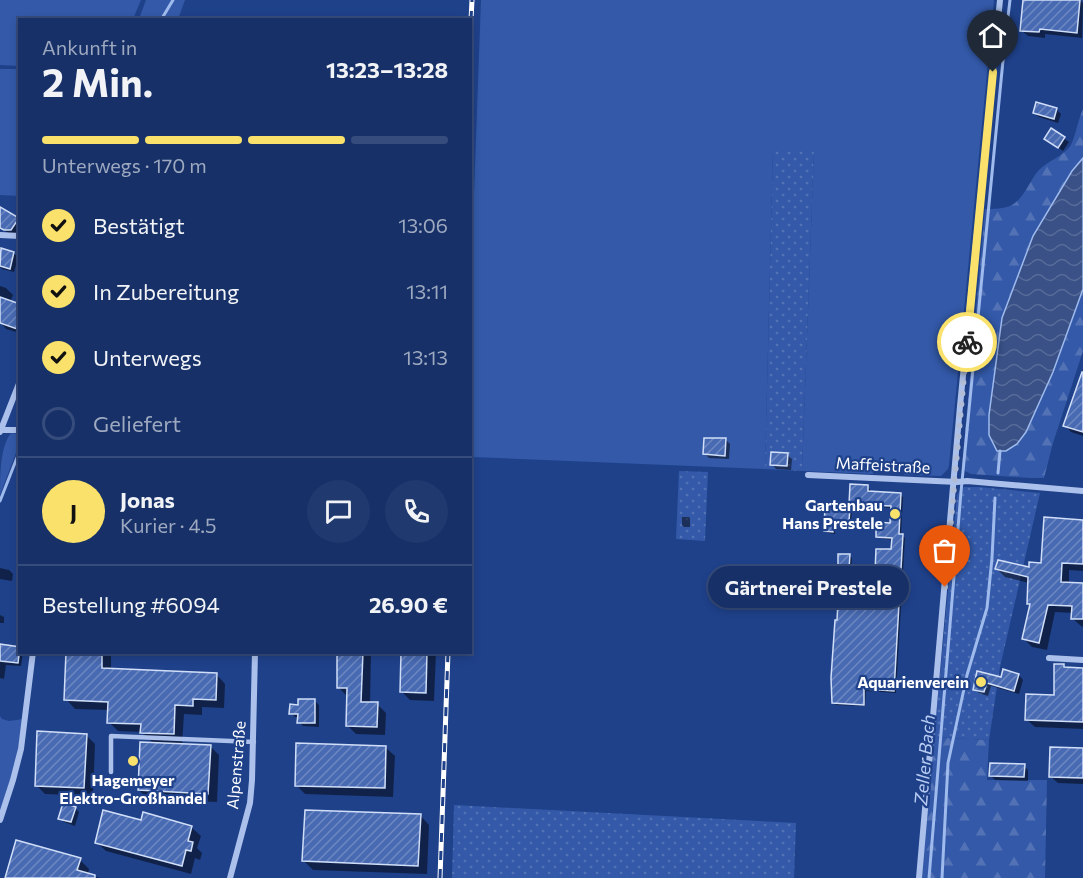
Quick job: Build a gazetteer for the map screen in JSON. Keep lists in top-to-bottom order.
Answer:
{
  "streets": {
    "street": ["Maffeistraße", "Alpenstraße"]
  },
  "water": ["Zeller Bach"],
  "places": [
    "Gartenbau Hans Prestele",
    "Gärtnerei Prestele",
    "Aquarienverein",
    "Hagemeyer Elektro-Großhandel"
  ],
  "page": {
    "heading": ["2 Min.", "Ankunft in", "13:23–13:28"],
    "panel": [
      "Jonas",
      "Kurier · 4.5",
      "Bestellung #6094",
      "26.90 €"
    ],
    "bar": "Unterwegs · 170 m",
    "list": [
      ["Bestätigt", "13:06"],
      ["In Zubereitung", "13:11"],
      ["Unterwegs", "13:13"],
      "Geliefert"
    ],
    "round": "J",
    "bubble": "Gärtnerei Prestele"
  }
}
